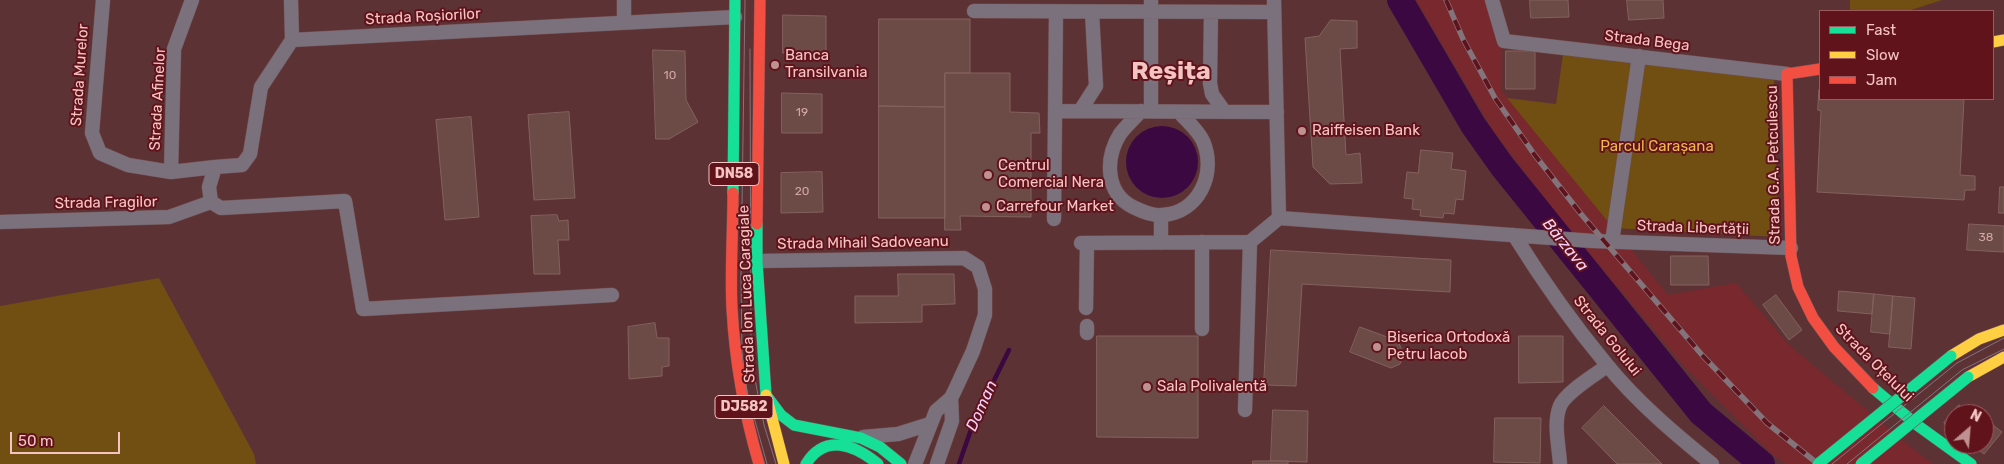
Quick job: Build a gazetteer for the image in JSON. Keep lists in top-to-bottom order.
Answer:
{
  "streets": {
    "main road": [
      "Strada G.A. Petculescu",
      "DN58",
      "Strada Ion Luca Caragiale",
      "Strada Oțelului",
      "DJ582"
    ],
    "street": [
      "Strada Roșiorilor",
      "Strada Bega",
      "Strada Murelor",
      "Strada Afinelor",
      "Strada Fragilor",
      "Strada Libertății",
      "Strada Mihail Sadoveanu",
      "Strada Golului"
    ]
  },
  "crossings": [
    ["Strada Roșiorilor", "Strada Murelor"],
    ["Strada Roșiorilor", "Strada Ion Luca Caragiale"],
    ["Strada Bega", "Strada G.A. Petculescu"],
    ["Strada Murelor", "Strada Afinelor"],
    ["Strada G.A. Petculescu", "Strada Libertății"],
    ["Strada G.A. Petculescu", "Strada Oțelului"],
    ["DN58", "Strada Ion Luca Caragiale"],
    ["Strada Libertății", "Strada Golului"],
    ["Strada Libertății", "Strada Oțelului"],
    ["Strada Mihail Sadoveanu", "Strada Ion Luca Caragiale"]
  ],
  "districts": ["Reșița"],
  "water": ["Bârzava", "Doman"],
  "parks": ["Parcul Carașana"],
  "places": [
    "Banca Transilvania",
    "Raiffeisen Bank",
    "Centrul Comercial Nera",
    "Carrefour Market",
    "Biserica Ortodoxă Petru Iacob",
    "Sala Polivalentă"
  ],
  "house_numbers": [
    "10",
    "19",
    "20",
    "38"
  ],
  "legend": ["Fast", "Slow", "Jam"],
  "scale_bar": "50 m",
  "north": "top right"
}
